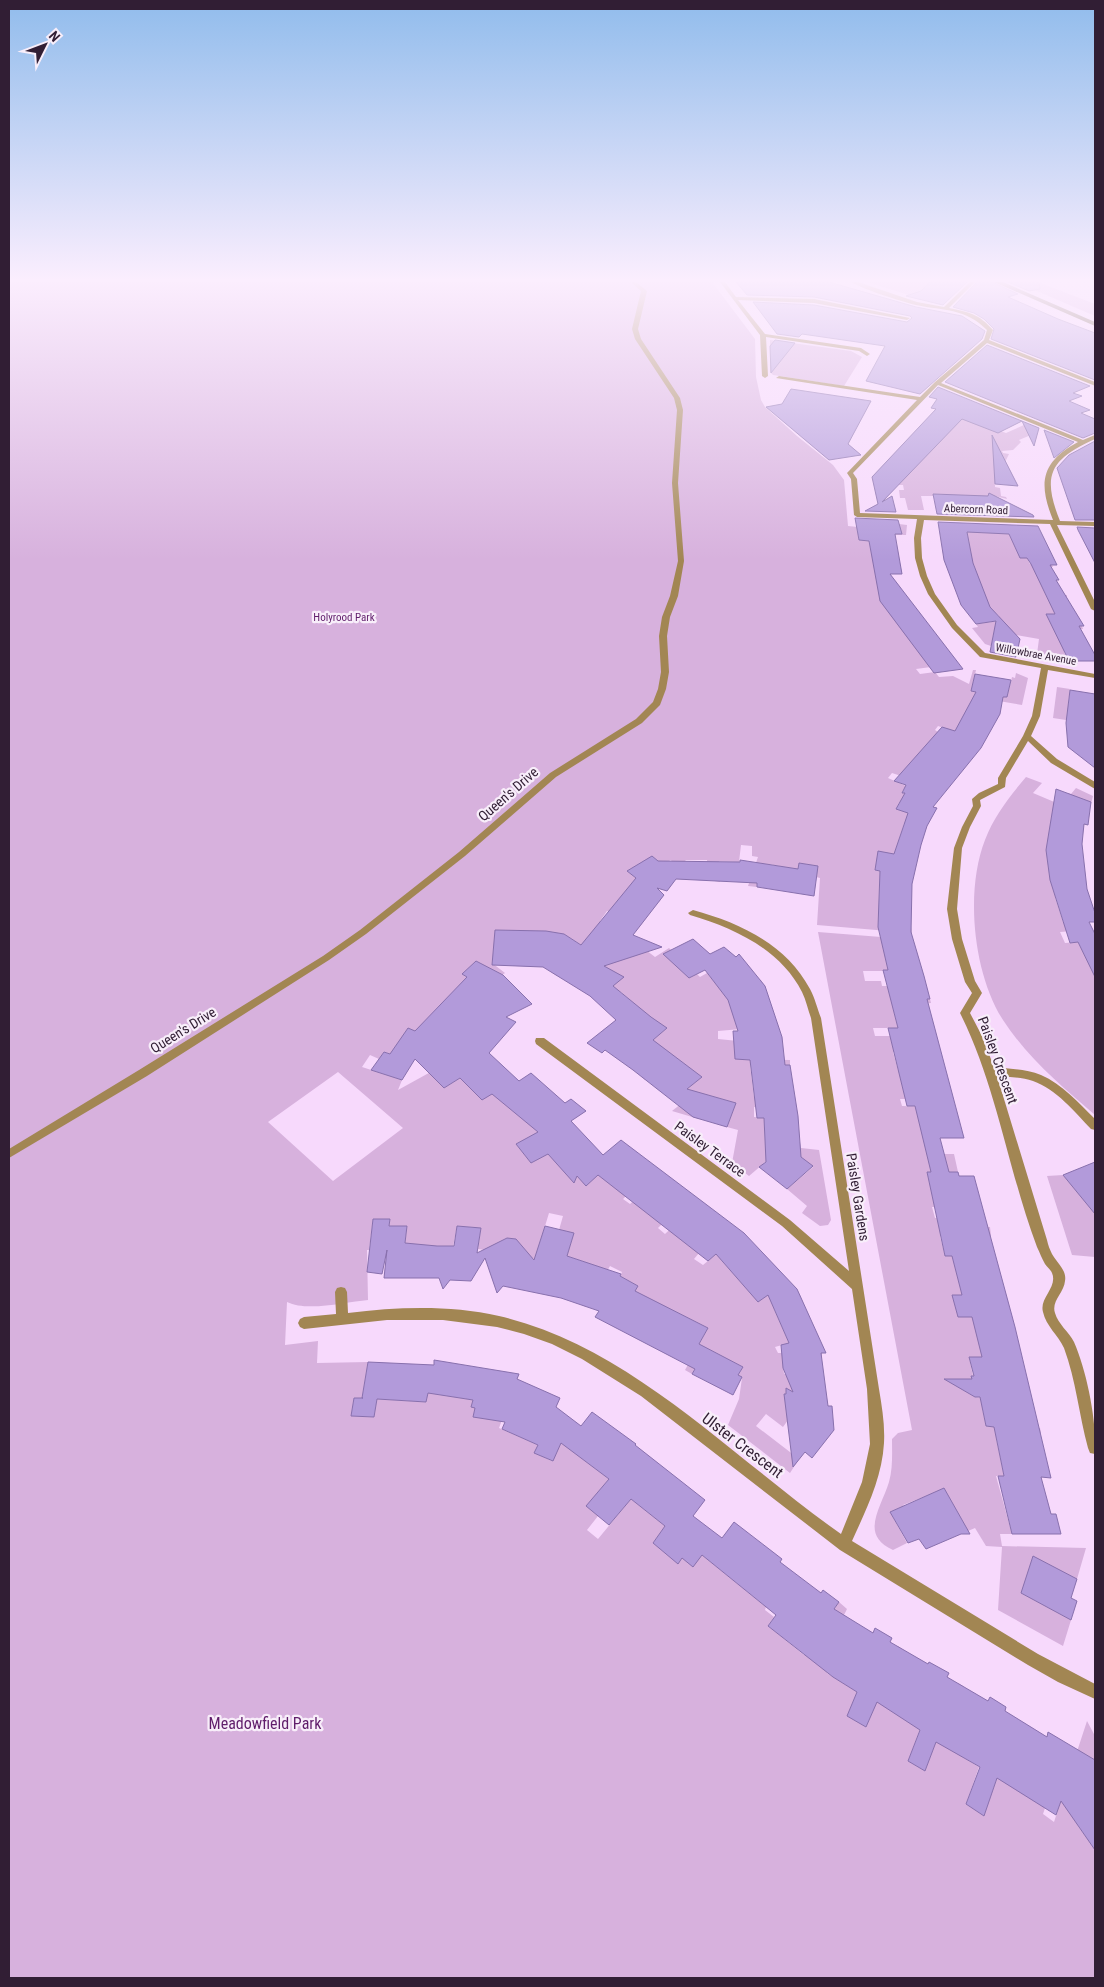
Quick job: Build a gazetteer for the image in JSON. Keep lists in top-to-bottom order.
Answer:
{
  "streets": {
    "street": [
      "Abercorn Road",
      "Willowbrae Avenue",
      "Queen's Drive",
      "Paisley Crescent",
      "Paisley Terrace",
      "Paisley Gardens",
      "Ulster Crescent"
    ]
  },
  "crossings": [
    ["Abercorn Road", "Willowbrae Avenue"],
    ["Willowbrae Avenue", "Paisley Crescent"],
    ["Paisley Terrace", "Paisley Gardens"],
    ["Paisley Gardens", "Ulster Crescent"]
  ],
  "parks": ["Holyrood Park", "Meadowfield Park"],
  "north": "top right"
}
